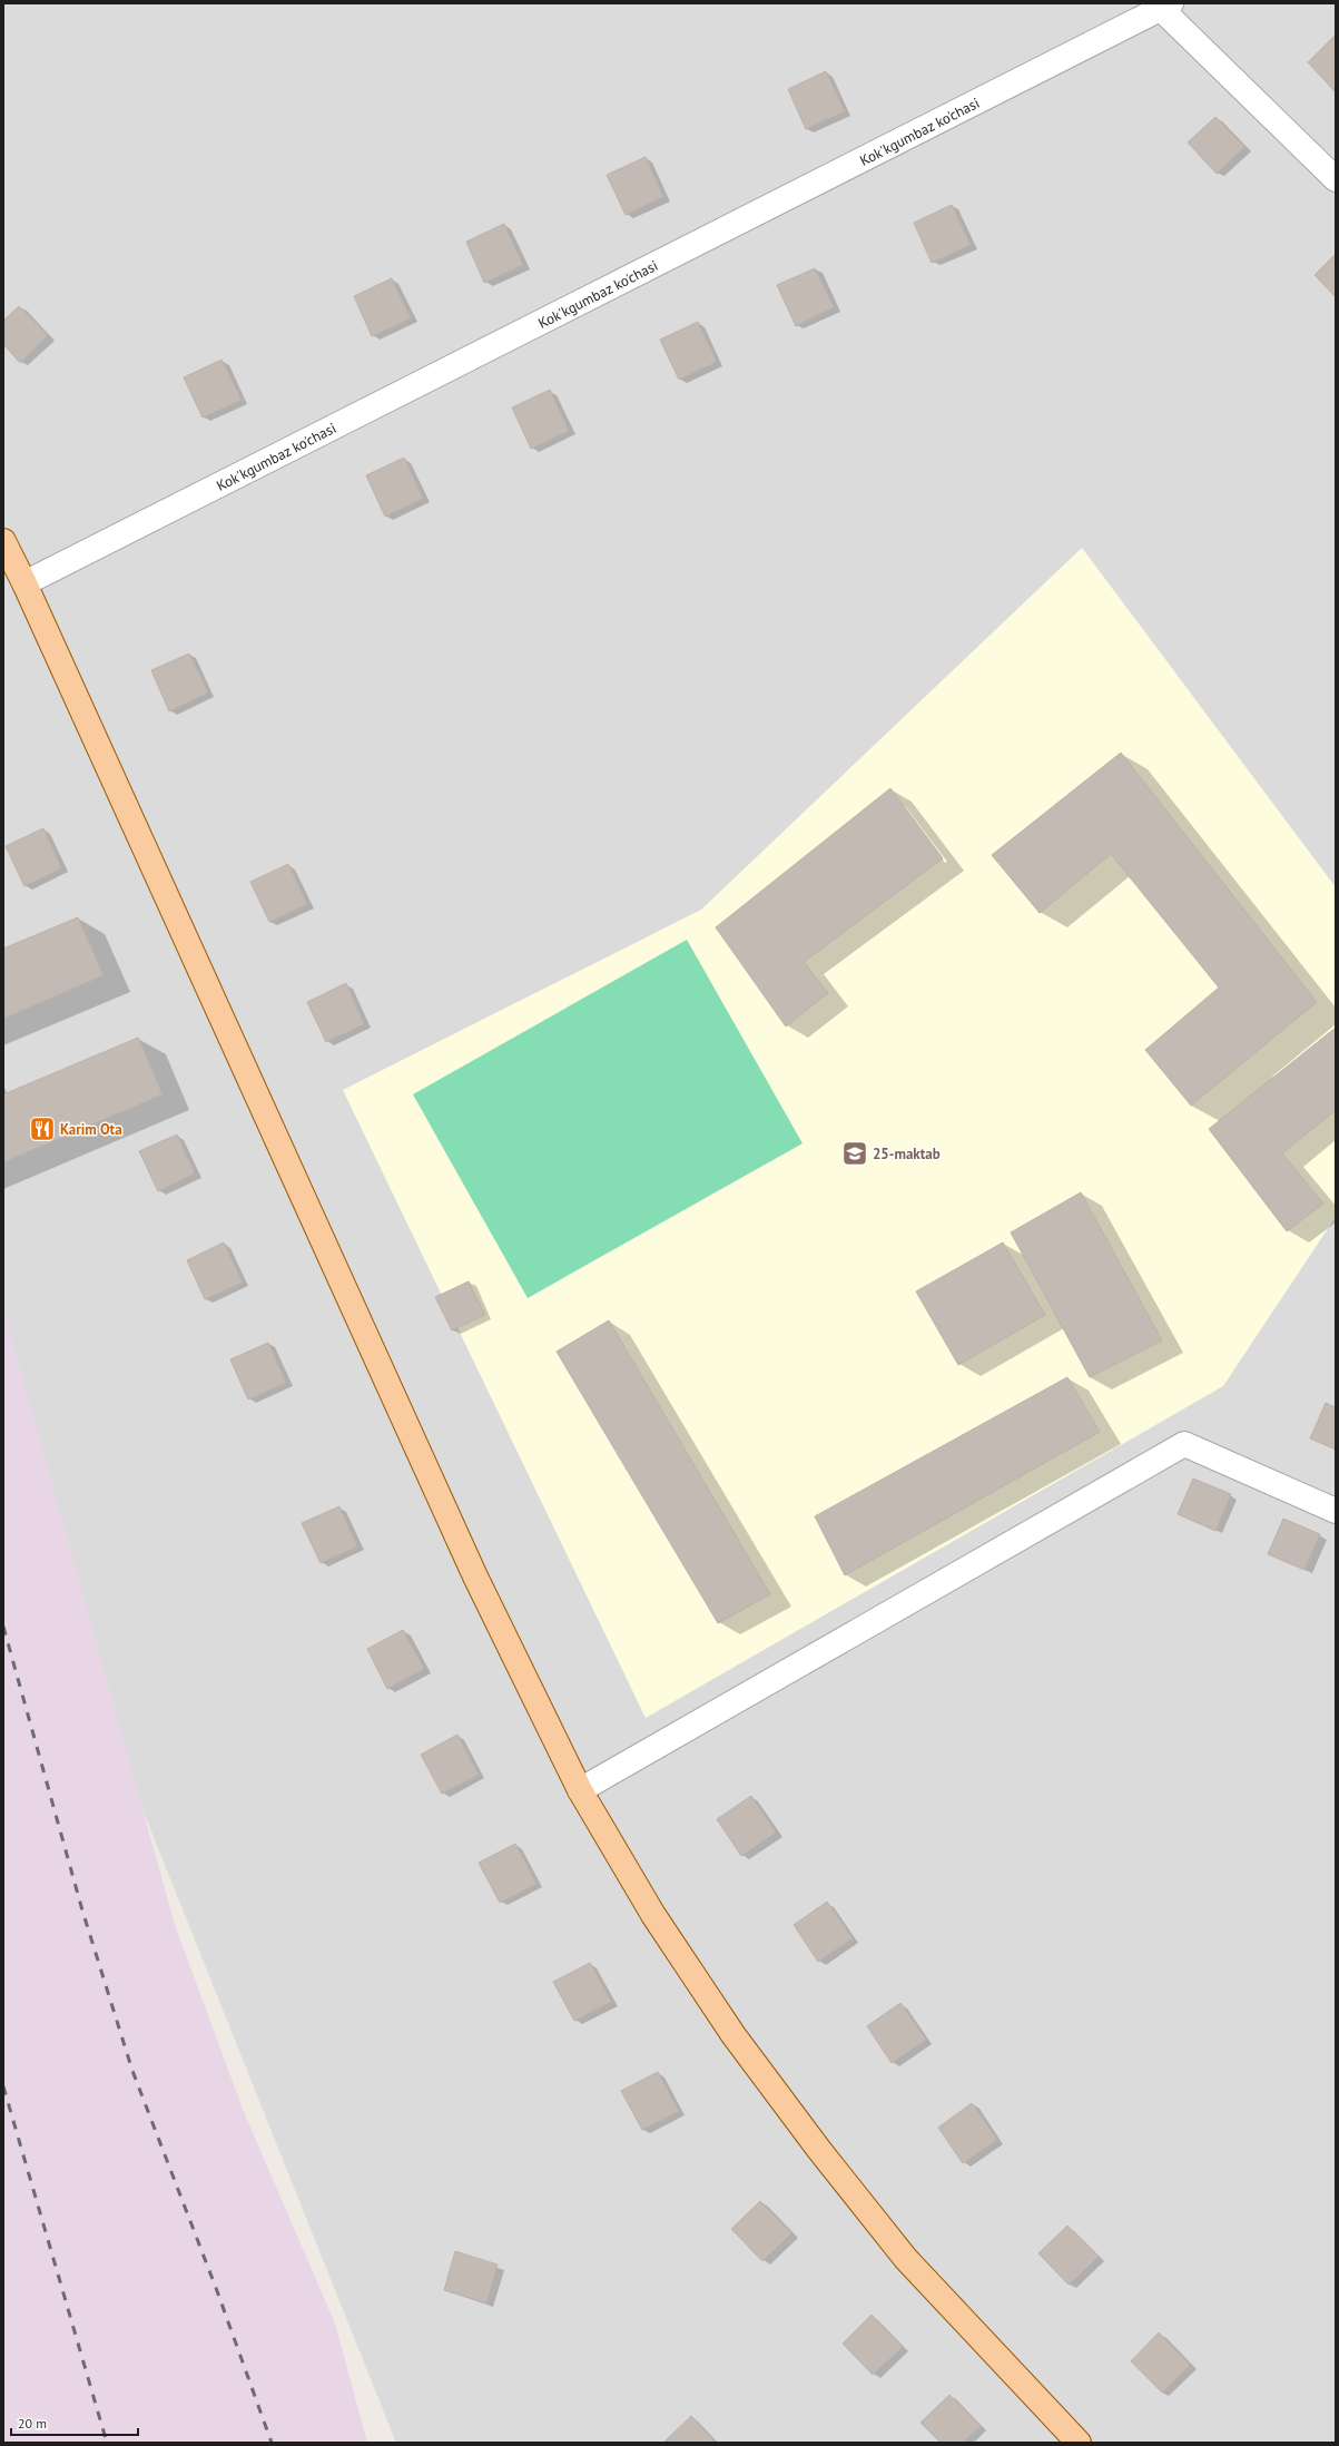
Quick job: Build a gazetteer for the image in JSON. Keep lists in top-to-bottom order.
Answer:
{
  "streets": {
    "street": ["Kok'kgumbaz ko'chasi"]
  },
  "places": {
    "restaurant": ["Karim Ota"],
    "school or university": ["25-maktab"]
  },
  "scale_bar": "20 m"
}
